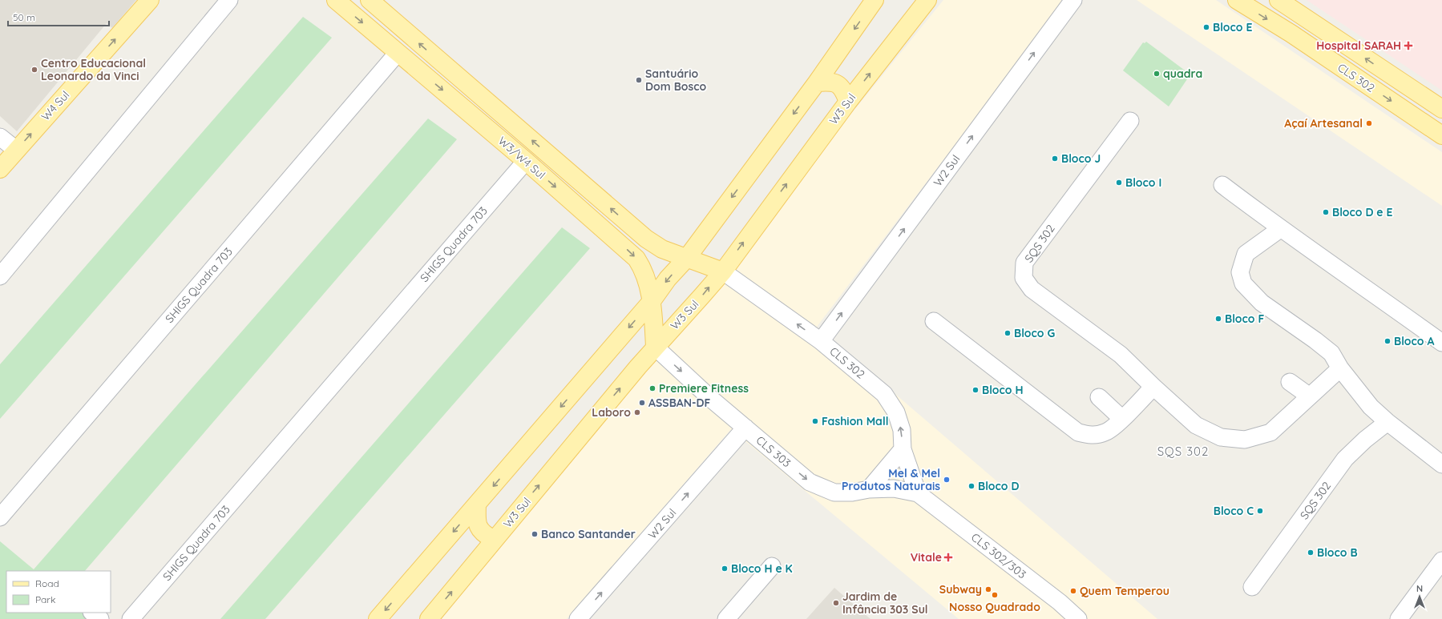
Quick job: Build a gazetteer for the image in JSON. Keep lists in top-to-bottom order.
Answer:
{
  "streets": {
    "main road": [
      "CLS 302",
      "W4 Sul",
      "W3 Sul",
      "W3/W4 Sul"
    ],
    "street": [
      "W2 Sul",
      "SQS 302",
      "SHIGS Quadra 703",
      "CLS 303",
      "CLS 302/303"
    ]
  },
  "crossings": [
    ["CLS 302", "W3 Sul"],
    ["CLS 302", "W3/W4 Sul"],
    ["CLS 302", "W2 Sul"],
    ["CLS 302", "CLS 303"],
    ["CLS 302", "CLS 302/303"],
    ["W3 Sul", "W3/W4 Sul"],
    ["W3 Sul", "CLS 303"],
    ["W3/W4 Sul", "SHIGS Quadra 703"],
    ["W3/W4 Sul", "CLS 303"],
    ["W2 Sul", "CLS 303"],
    ["CLS 303", "CLS 302/303"]
  ],
  "one_way": ["W4 Sul", "W2 Sul", "CLS 303"],
  "districts": ["SQS 302"],
  "places": {
    "other": [
      "Bloco E",
      "Centro Educacional Leonardo da Vinci",
      "quadra",
      "Santuário Dom Bosco",
      "Açaí Artesanal",
      "Bloco J",
      "Bloco I",
      "Bloco D e E",
      "Bloco F",
      "Bloco G",
      "Bloco A",
      "Premiere Fitness",
      "Bloco H",
      "ASSBAN-DF",
      "Laboro",
      "Fashion Mall",
      "Mel & Mel Produtos Naturais",
      "Bloco D",
      "Bloco C",
      "Banco Santander",
      "Bloco B",
      "Bloco H e K",
      "Subway",
      "Quem Temperou",
      "Nosso Quadrado",
      "Jardim de Infância 303 Sul"
    ],
    "health": ["Hospital SARAH", "Vitale"]
  },
  "legend": ["Road", "Park"],
  "scale_bar": "50 m",
  "north": "top"
}
